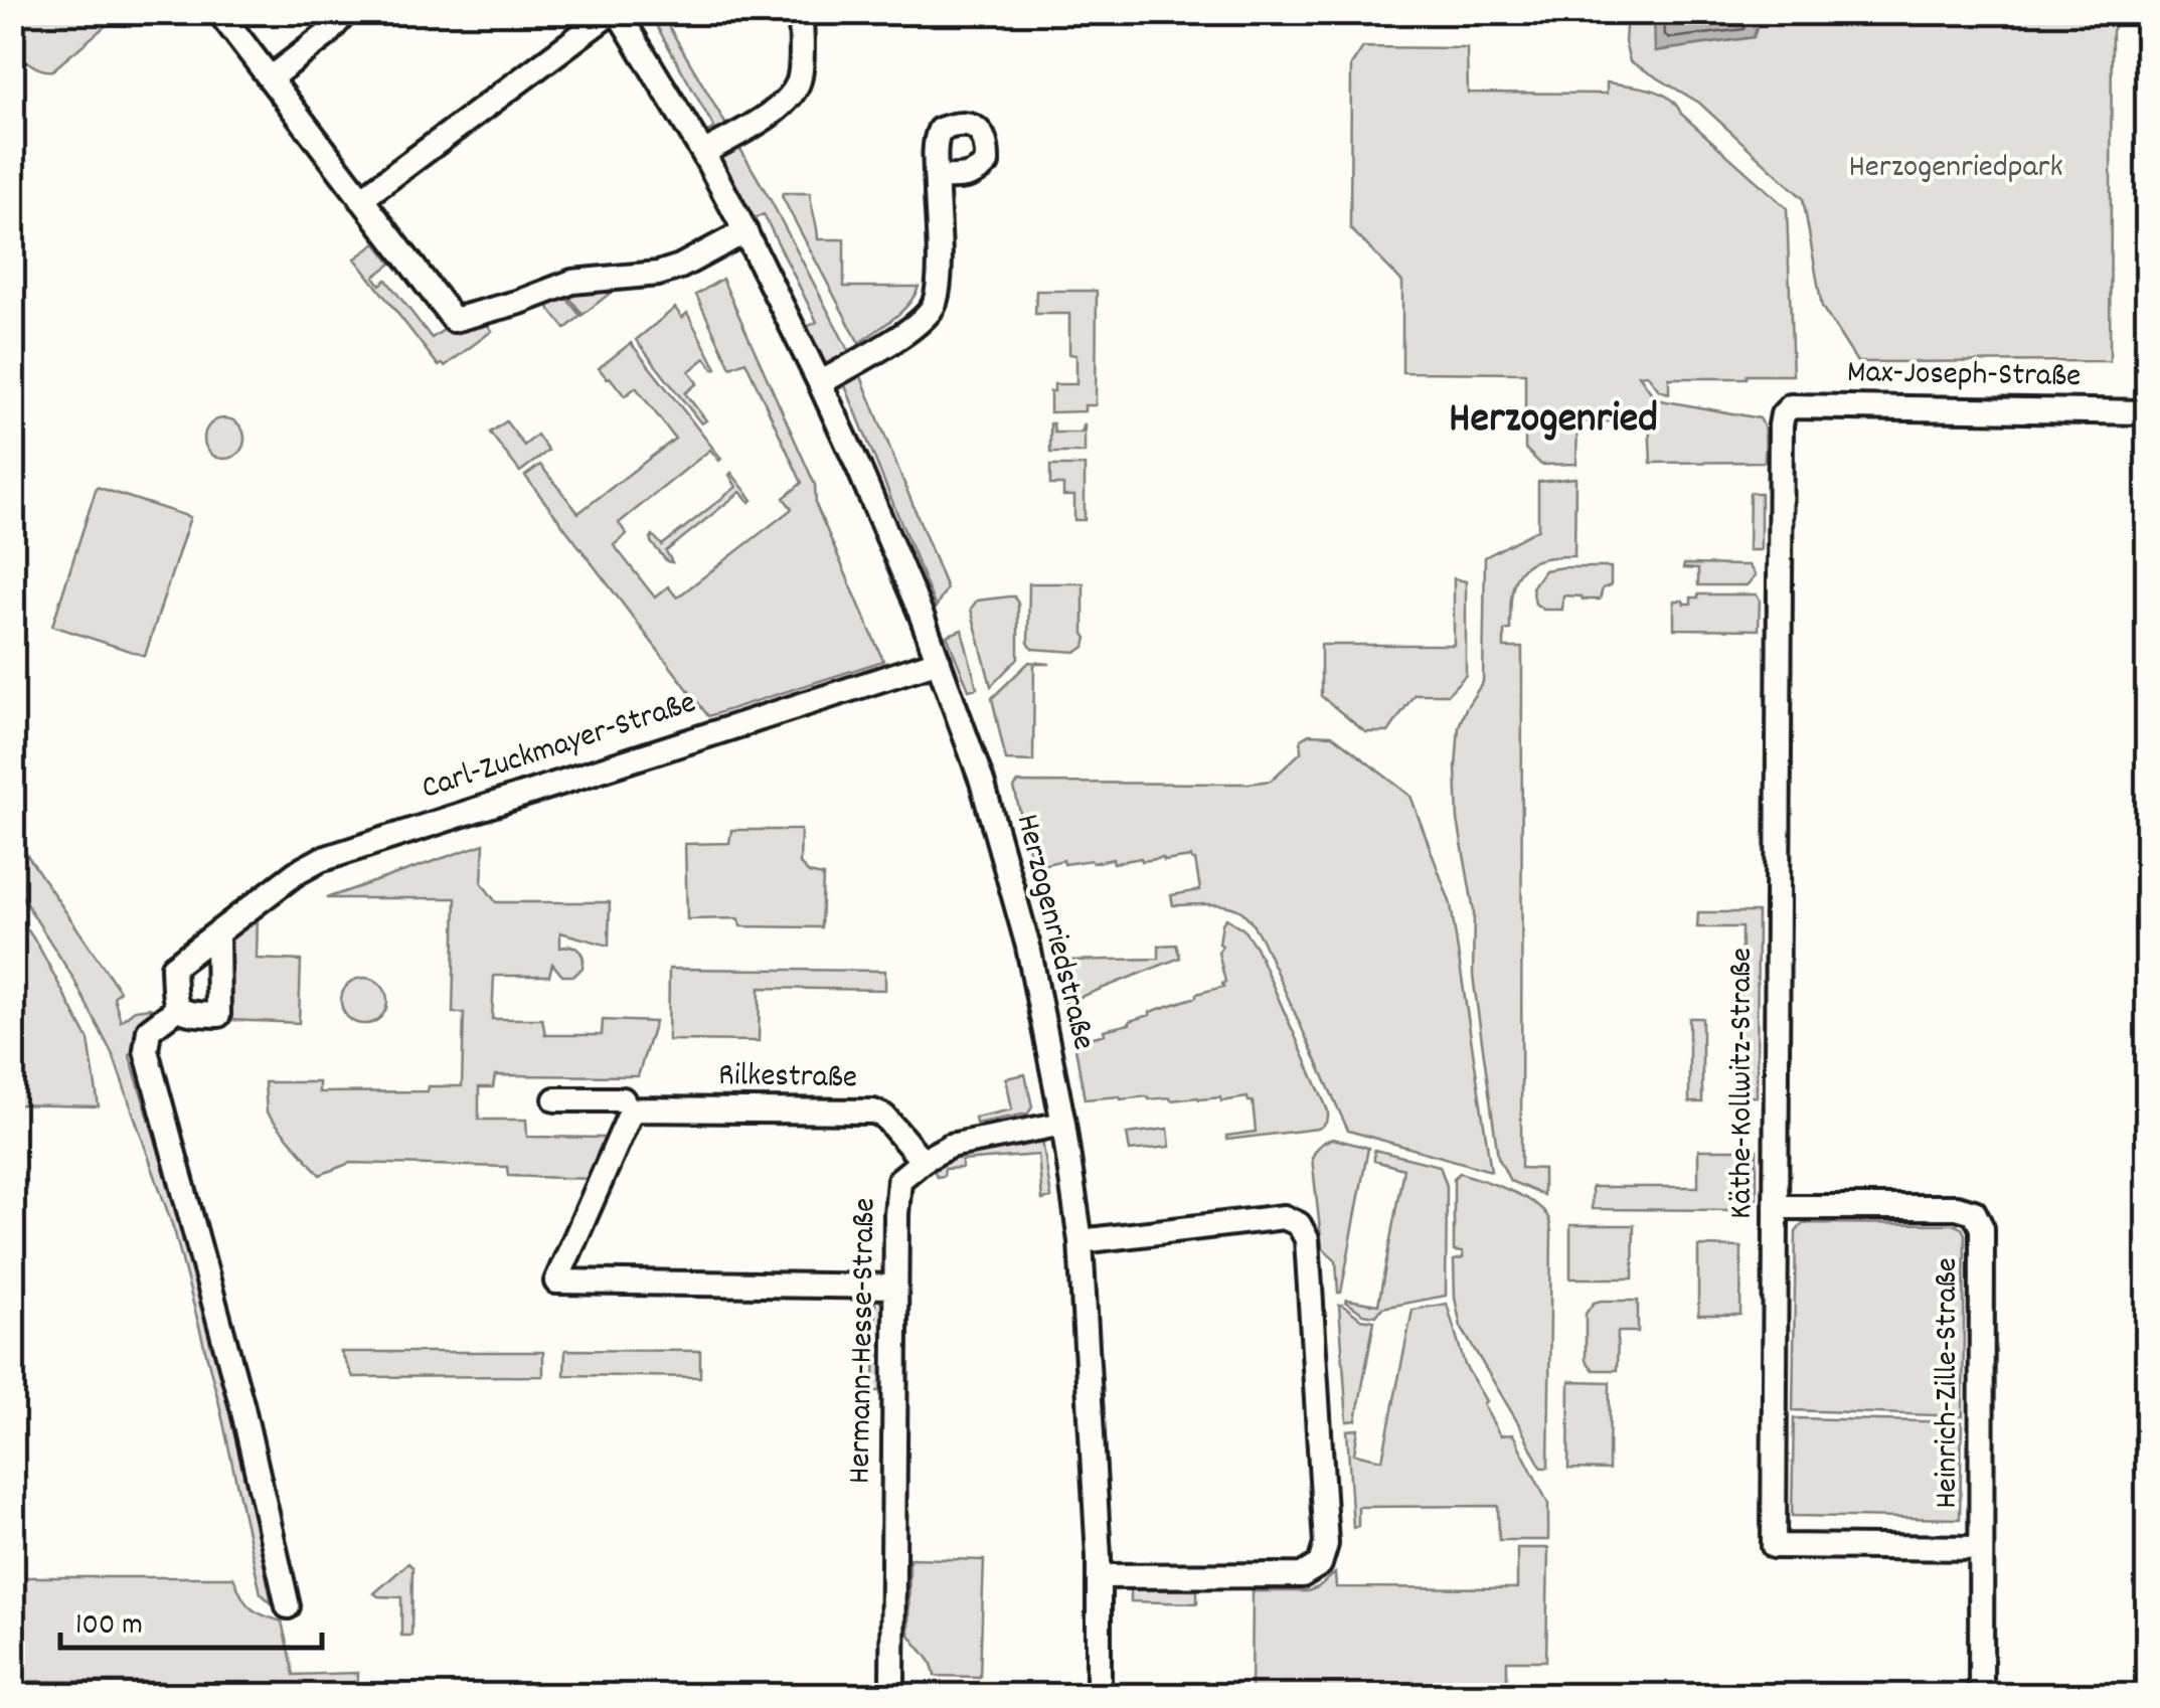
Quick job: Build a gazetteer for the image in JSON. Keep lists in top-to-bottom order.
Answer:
{
  "streets": {
    "street": [
      "Max-Joseph-Straße",
      "Carl-Zuckmayer-Straße",
      "Herzogenriedstraße",
      "Rilkestraße",
      "Käthe-Kollwitz-Straße",
      "Hermann-Hesse-Straße",
      "Heinrich-Zille-Straße"
    ]
  },
  "crossings": [
    ["Max-Joseph-Straße", "Käthe-Kollwitz-Straße"],
    ["Carl-Zuckmayer-Straße", "Herzogenriedstraße"],
    ["Rilkestraße", "Hermann-Hesse-Straße"],
    ["Käthe-Kollwitz-Straße", "Heinrich-Zille-Straße"]
  ],
  "districts": ["Herzogenried"],
  "parks": ["Herzogenriedpark"],
  "scale_bar": "100 m"
}
